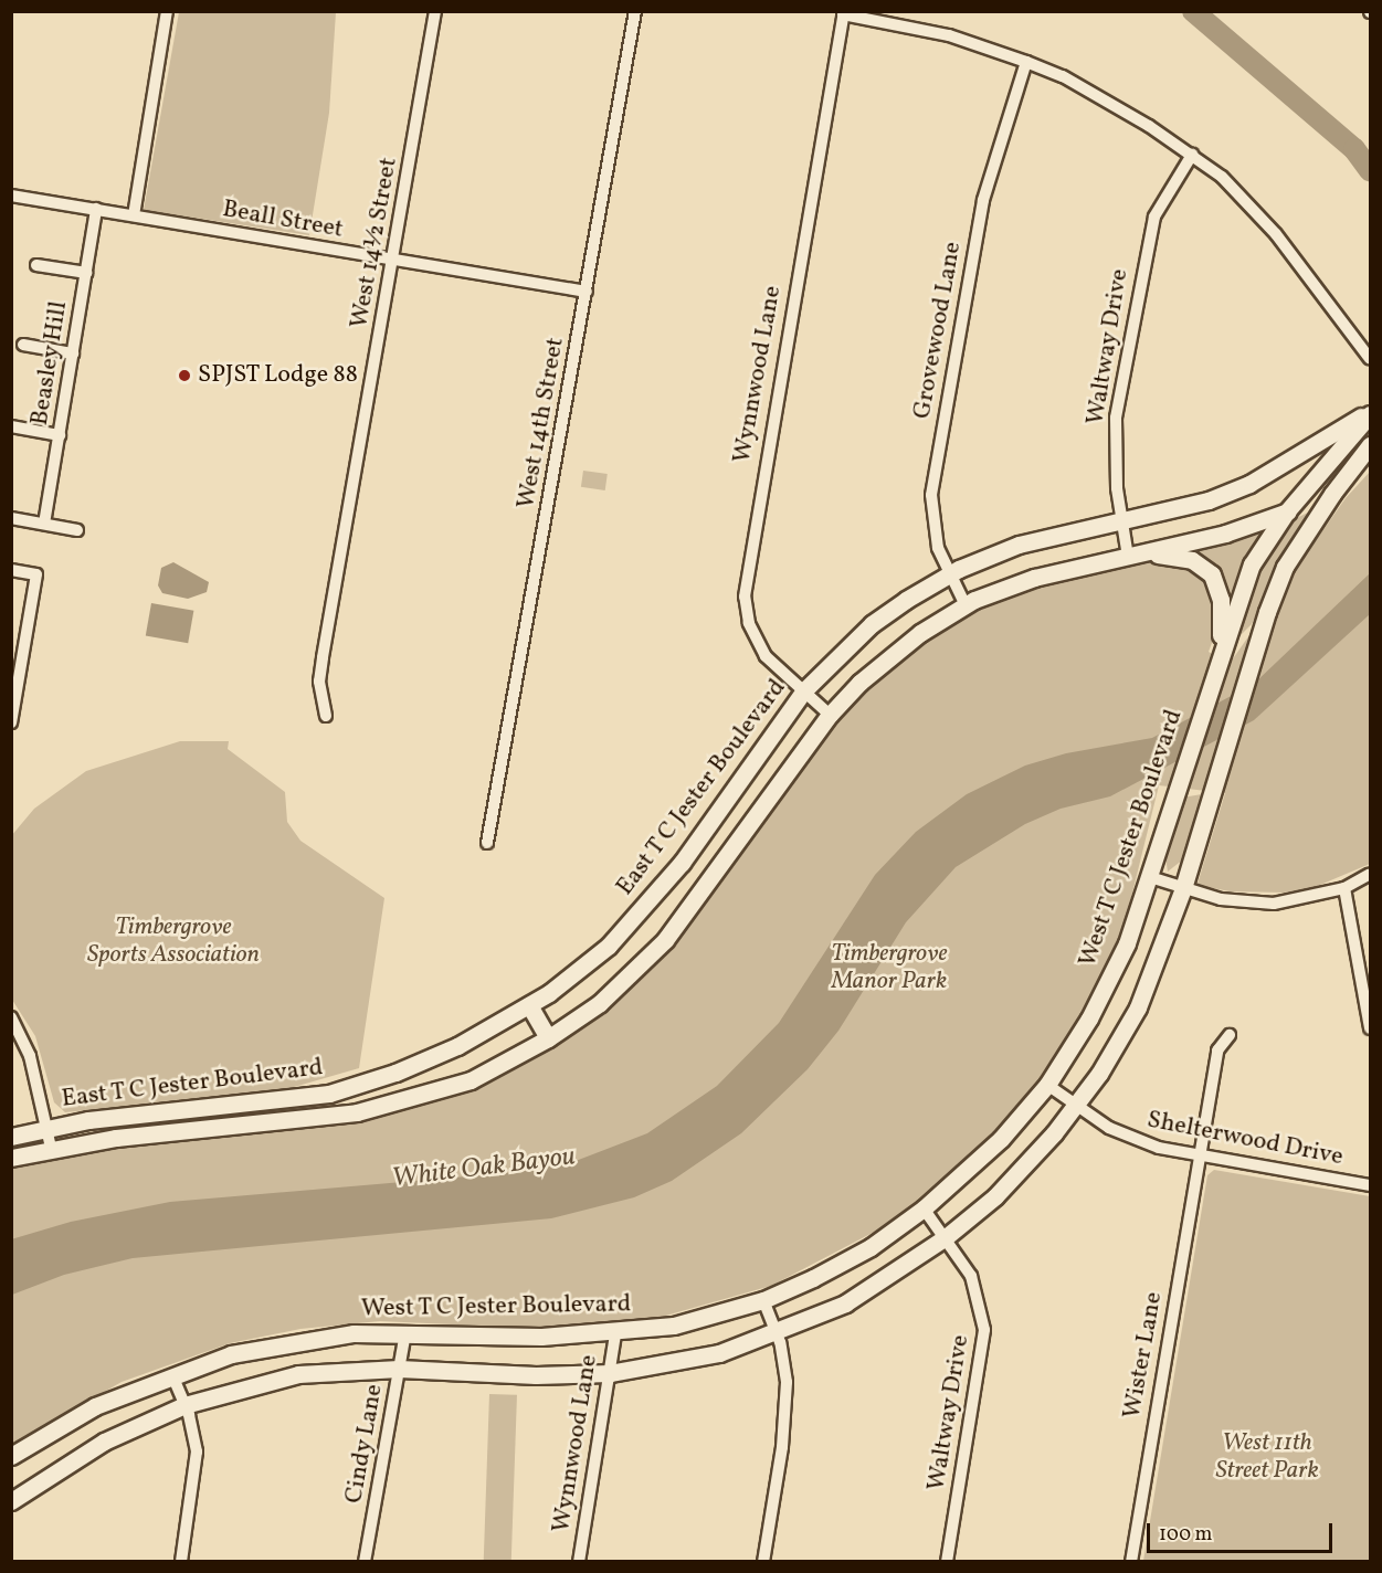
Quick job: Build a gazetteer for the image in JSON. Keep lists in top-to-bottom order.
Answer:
{
  "streets": {
    "main road": ["East T C Jester Boulevard", "West T C Jester Boulevard"],
    "street": [
      "Beall Street",
      "West 14½ Street",
      "Grovewood Lane",
      "Waltway Drive",
      "Beasley Hill",
      "Wynnwood Lane",
      "West 14th Street",
      "Shelterwood Drive",
      "Wister Lane",
      "Cindy Lane"
    ]
  },
  "crossings": [
    ["Beall Street", "West 14½ Street"],
    ["Beall Street", "Beasley Hill"],
    ["Beall Street", "West 14th Street"],
    ["Grovewood Lane", "East T C Jester Boulevard"],
    ["Waltway Drive", "East T C Jester Boulevard"],
    ["Waltway Drive", "West T C Jester Boulevard"],
    ["Wynnwood Lane", "East T C Jester Boulevard"],
    ["Wynnwood Lane", "West T C Jester Boulevard"],
    ["East T C Jester Boulevard", "West T C Jester Boulevard"],
    ["West T C Jester Boulevard", "Shelterwood Drive"],
    ["West T C Jester Boulevard", "Cindy Lane"],
    ["Shelterwood Drive", "Wister Lane"]
  ],
  "water": ["White Oak Bayou"],
  "parks": ["Timbergrove Sports Association", "Timbergrove Manor Park", "West 11th Street Park"],
  "places": ["SPJST Lodge 88"],
  "scale_bar": "100 m"
}
